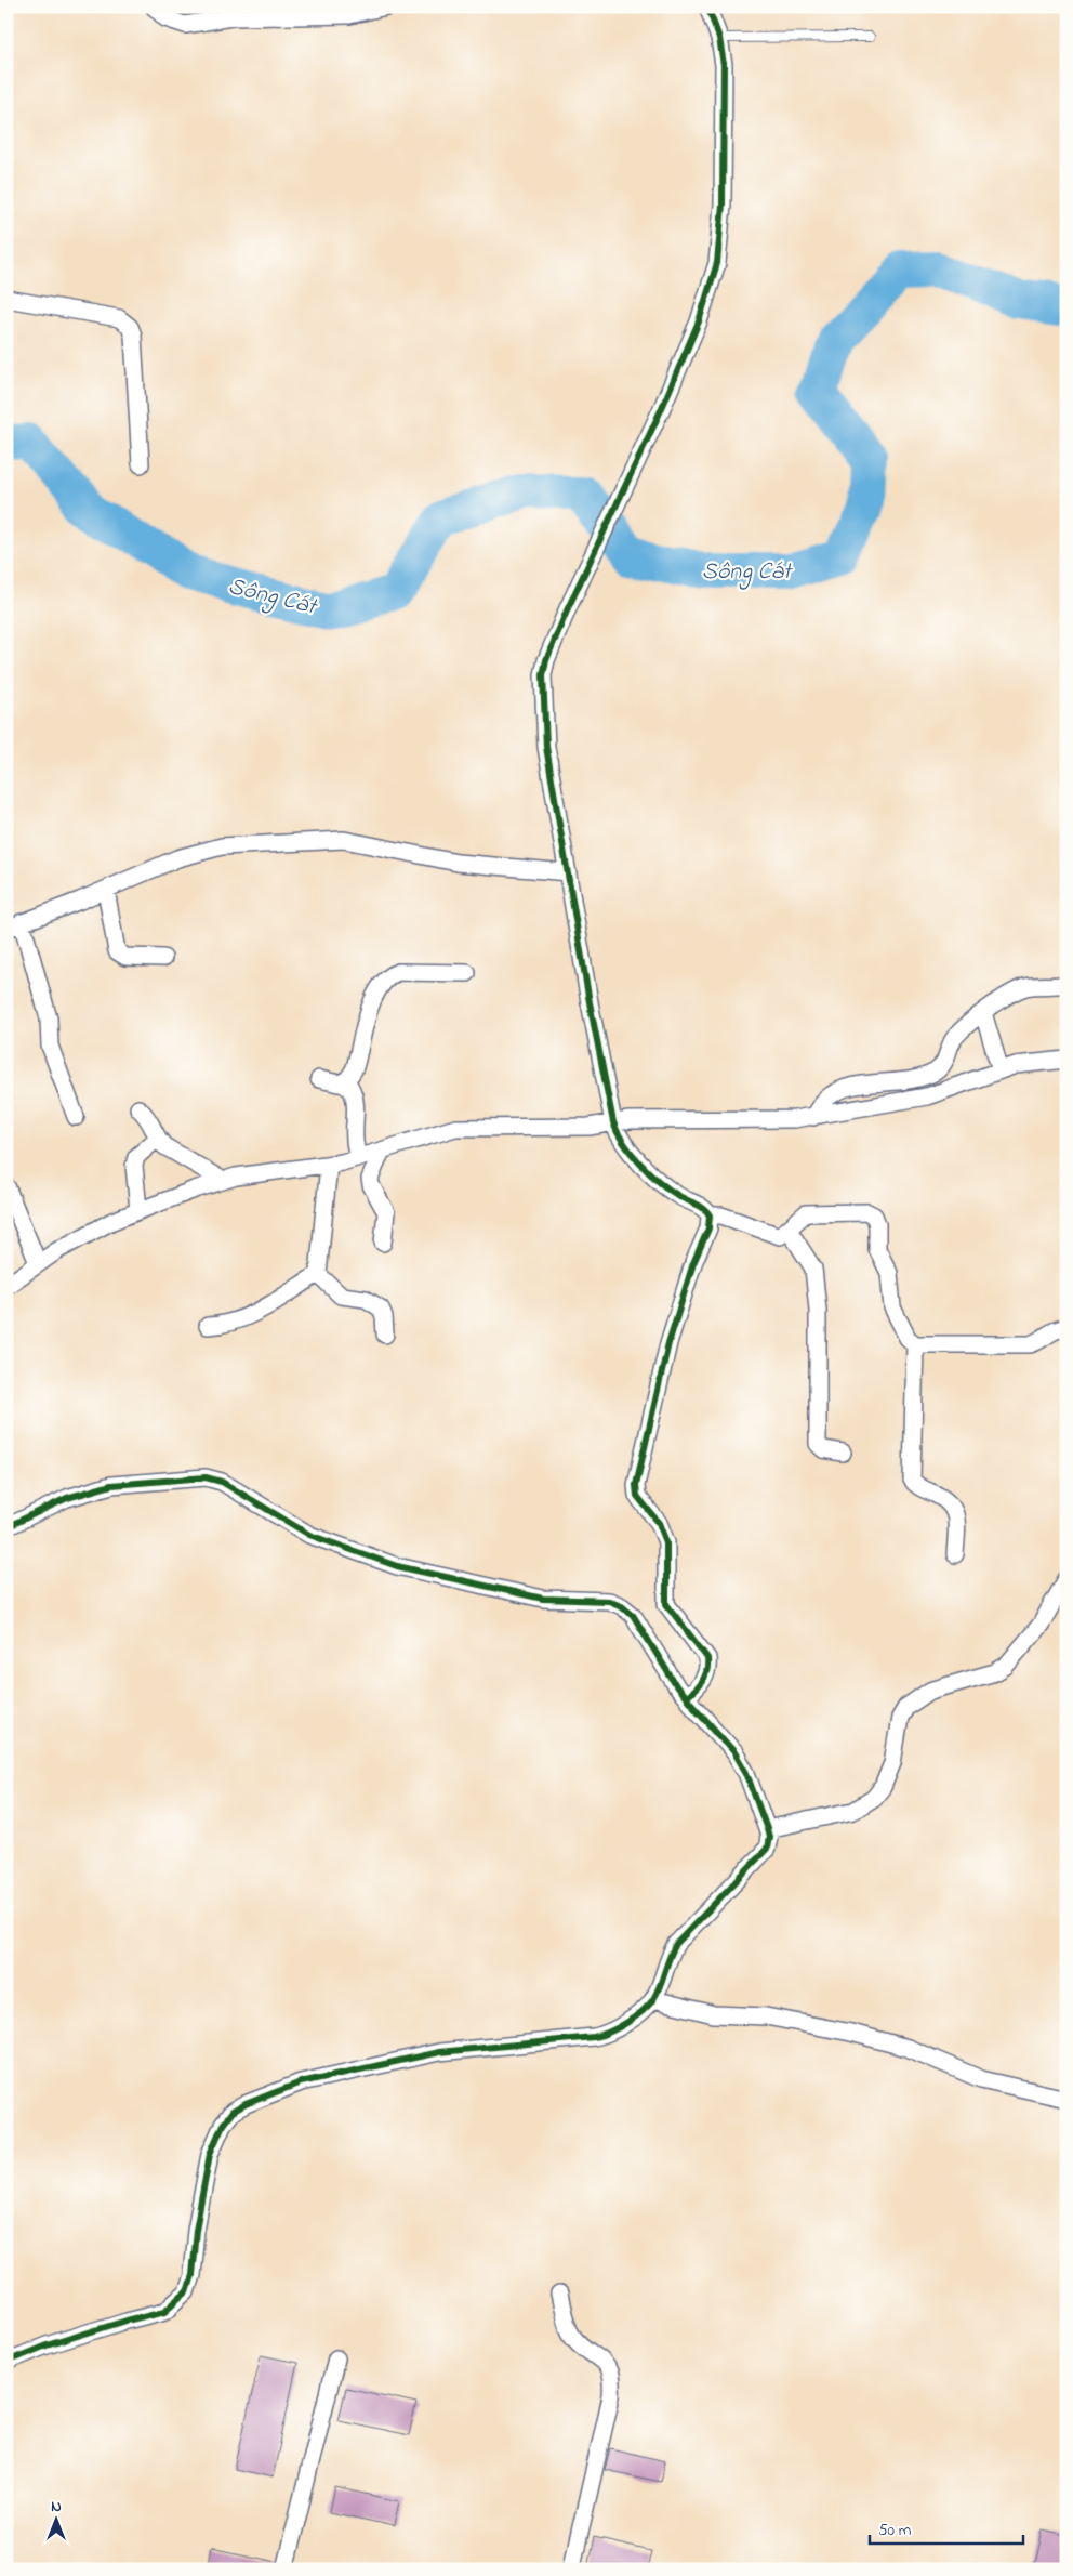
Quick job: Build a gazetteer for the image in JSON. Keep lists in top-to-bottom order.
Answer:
{
  "water": ["Sông Cát"],
  "scale_bar": "50 m",
  "north": "top"
}
